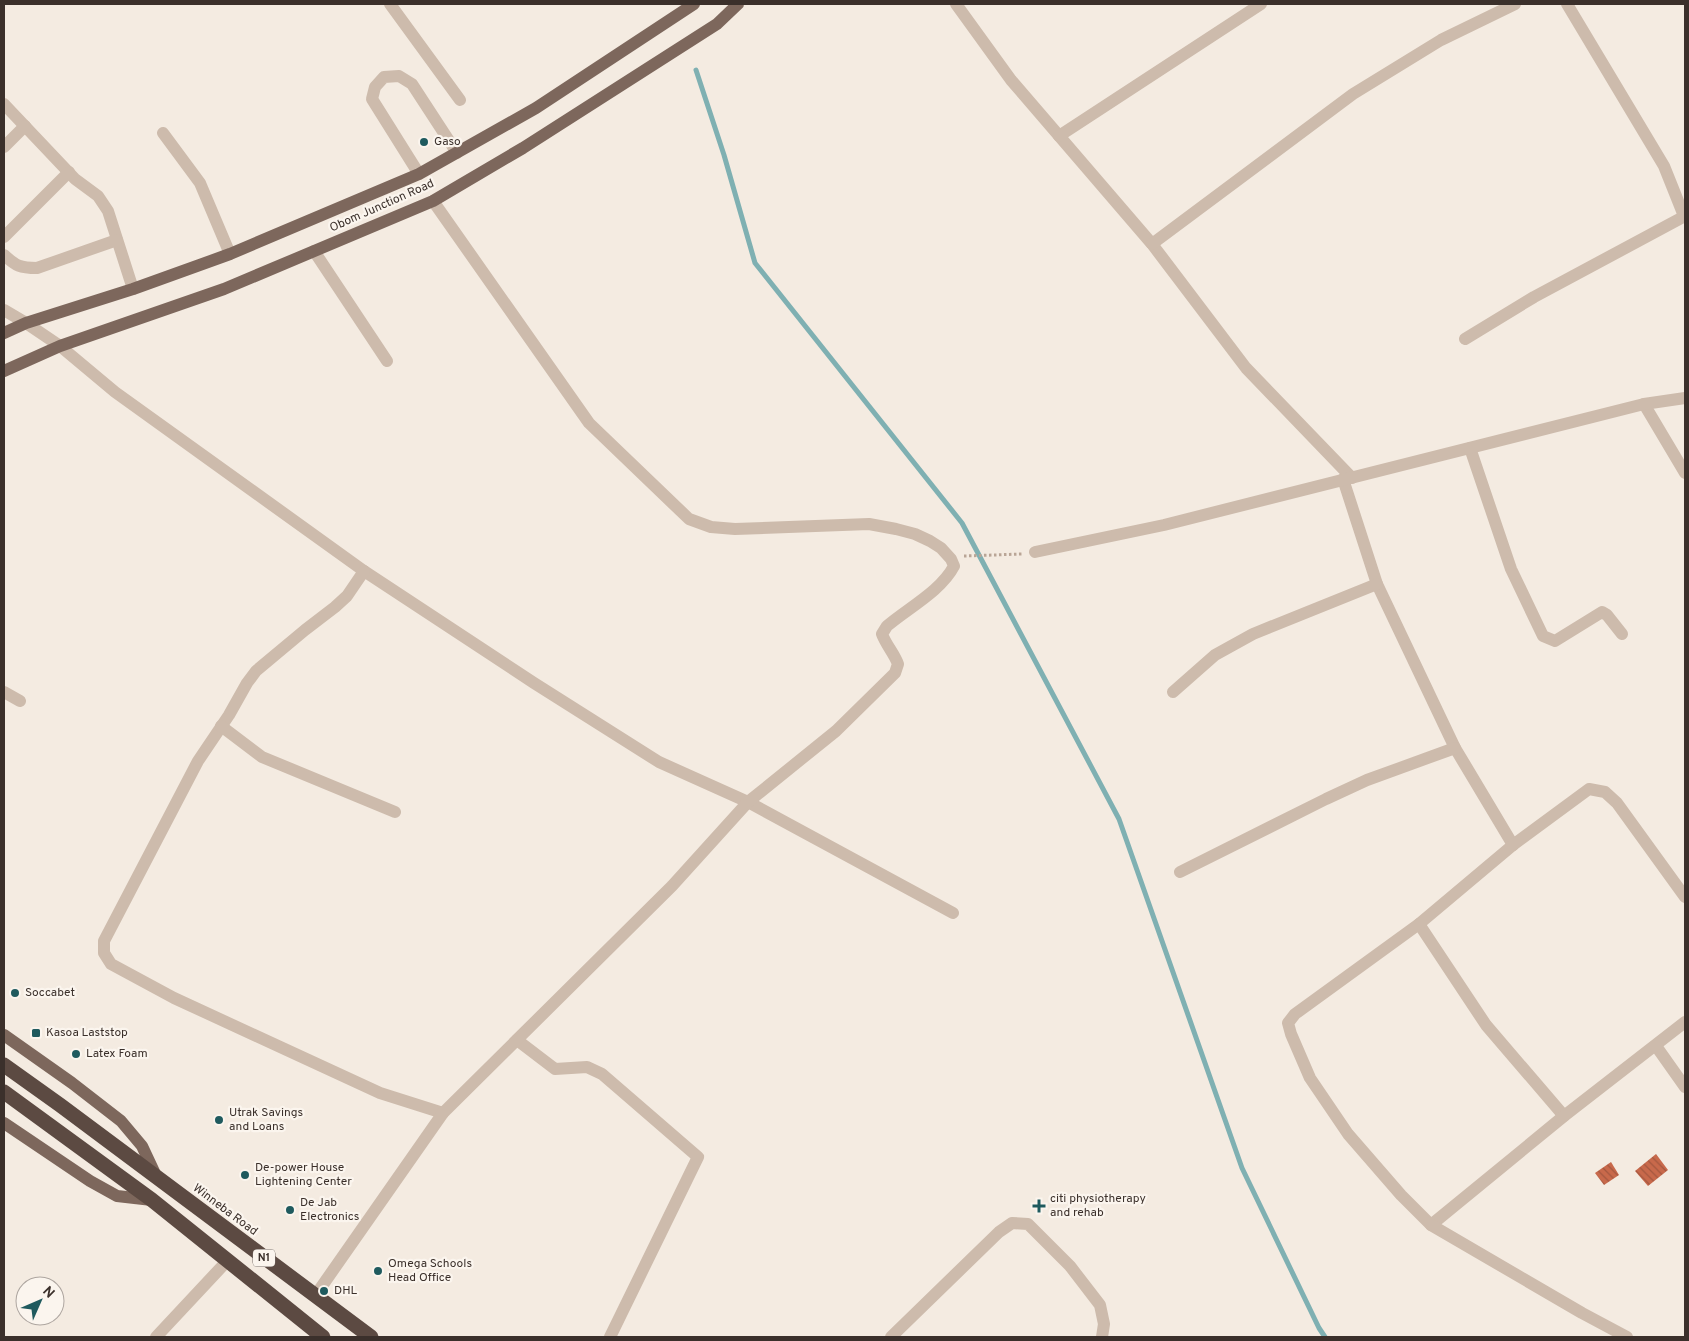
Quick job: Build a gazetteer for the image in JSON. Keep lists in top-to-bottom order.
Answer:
{
  "streets": {
    "highway": ["Winneba Road", "N1"],
    "main road": ["Obom Junction Road"]
  },
  "places": {
    "other": [
      "Gaso",
      "Soccabet",
      "Latex Foam",
      "Utrak Savings and Loans",
      "De-power House Lightening Center",
      "De Jab Electronics",
      "Omega Schools Head Office",
      "DHL"
    ],
    "transit": ["Kasoa Laststop"],
    "health": ["citi physiotherapy and rehab"]
  },
  "north": "top right"
}
